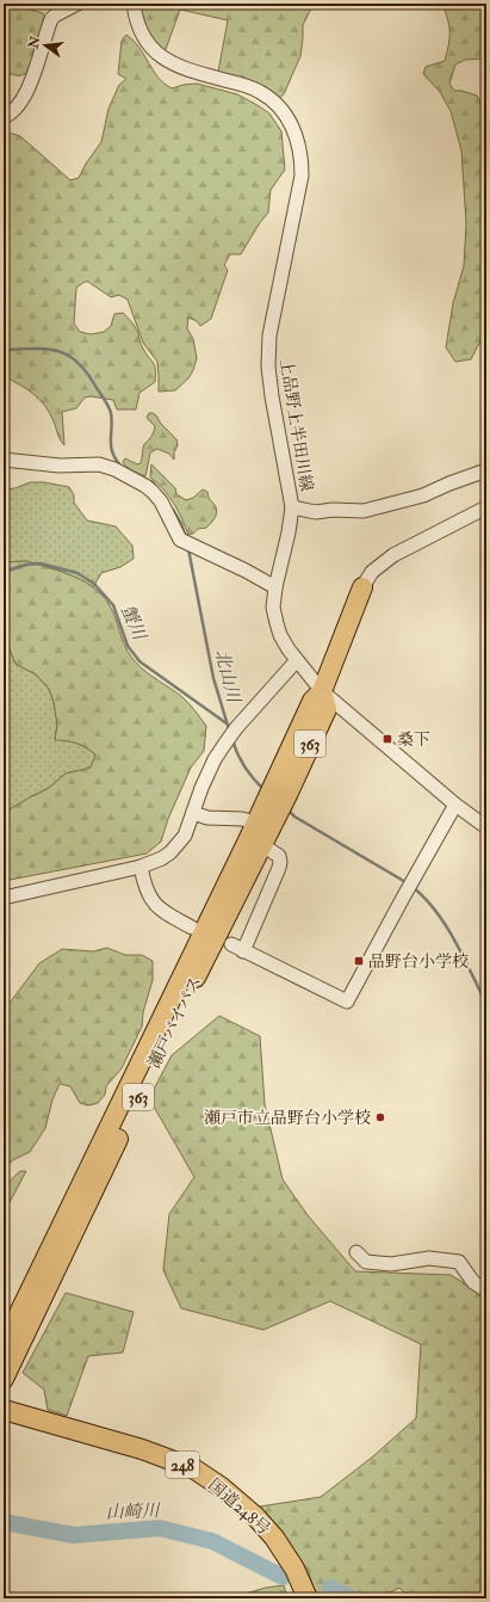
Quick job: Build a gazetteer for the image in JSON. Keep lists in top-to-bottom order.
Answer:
{
  "streets": {
    "highway": [
      "363",
      "瀬戸バイパス",
      "248",
      "国道248号"
    ],
    "street": ["上品野上半田川線"]
  },
  "crossings": [
    ["上品野上半田川線", "瀬戸バイパス"]
  ],
  "water": ["蟹川", "北山川", "山崎川"],
  "places": {
    "transit": ["桑下", "品野台小学校"],
    "other": ["瀬戸市立品野台小学校"]
  },
  "north": "left"
}
